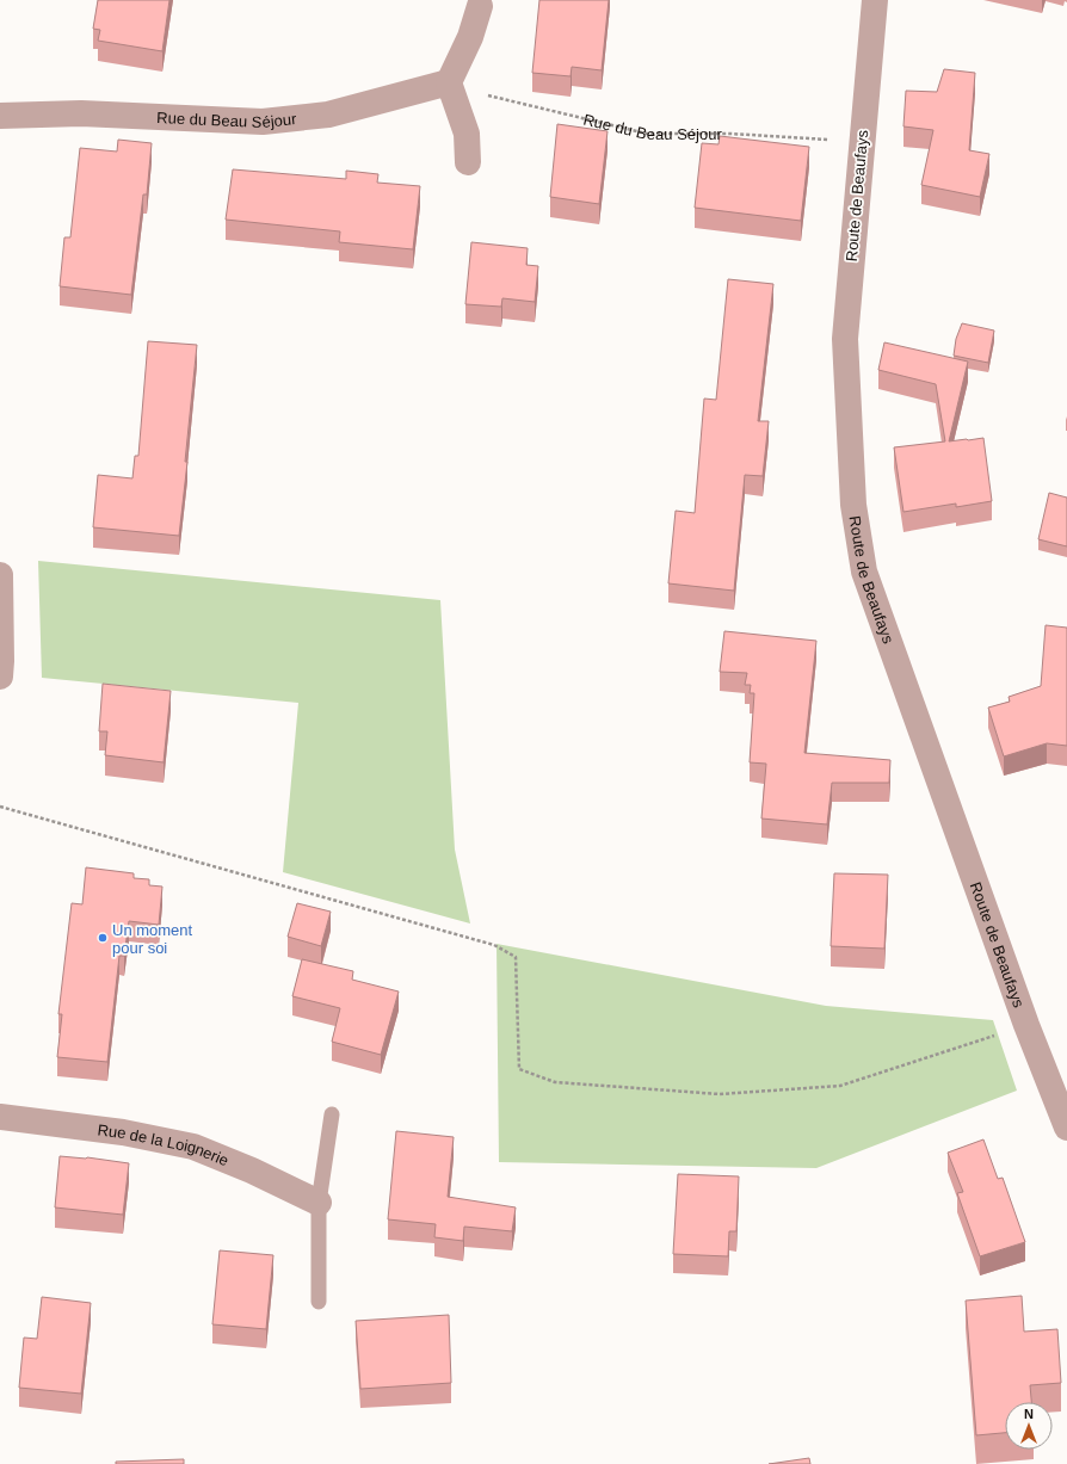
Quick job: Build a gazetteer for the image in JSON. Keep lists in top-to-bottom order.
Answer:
{
  "streets": {
    "street": ["Rue du Beau Séjour", "Route de Beaufays", "Rue de la Loignerie"]
  },
  "crossings": [
    ["Rue du Beau Séjour", "Route de Beaufays"]
  ],
  "places": ["Un moment pour soi"],
  "north": "top"
}
